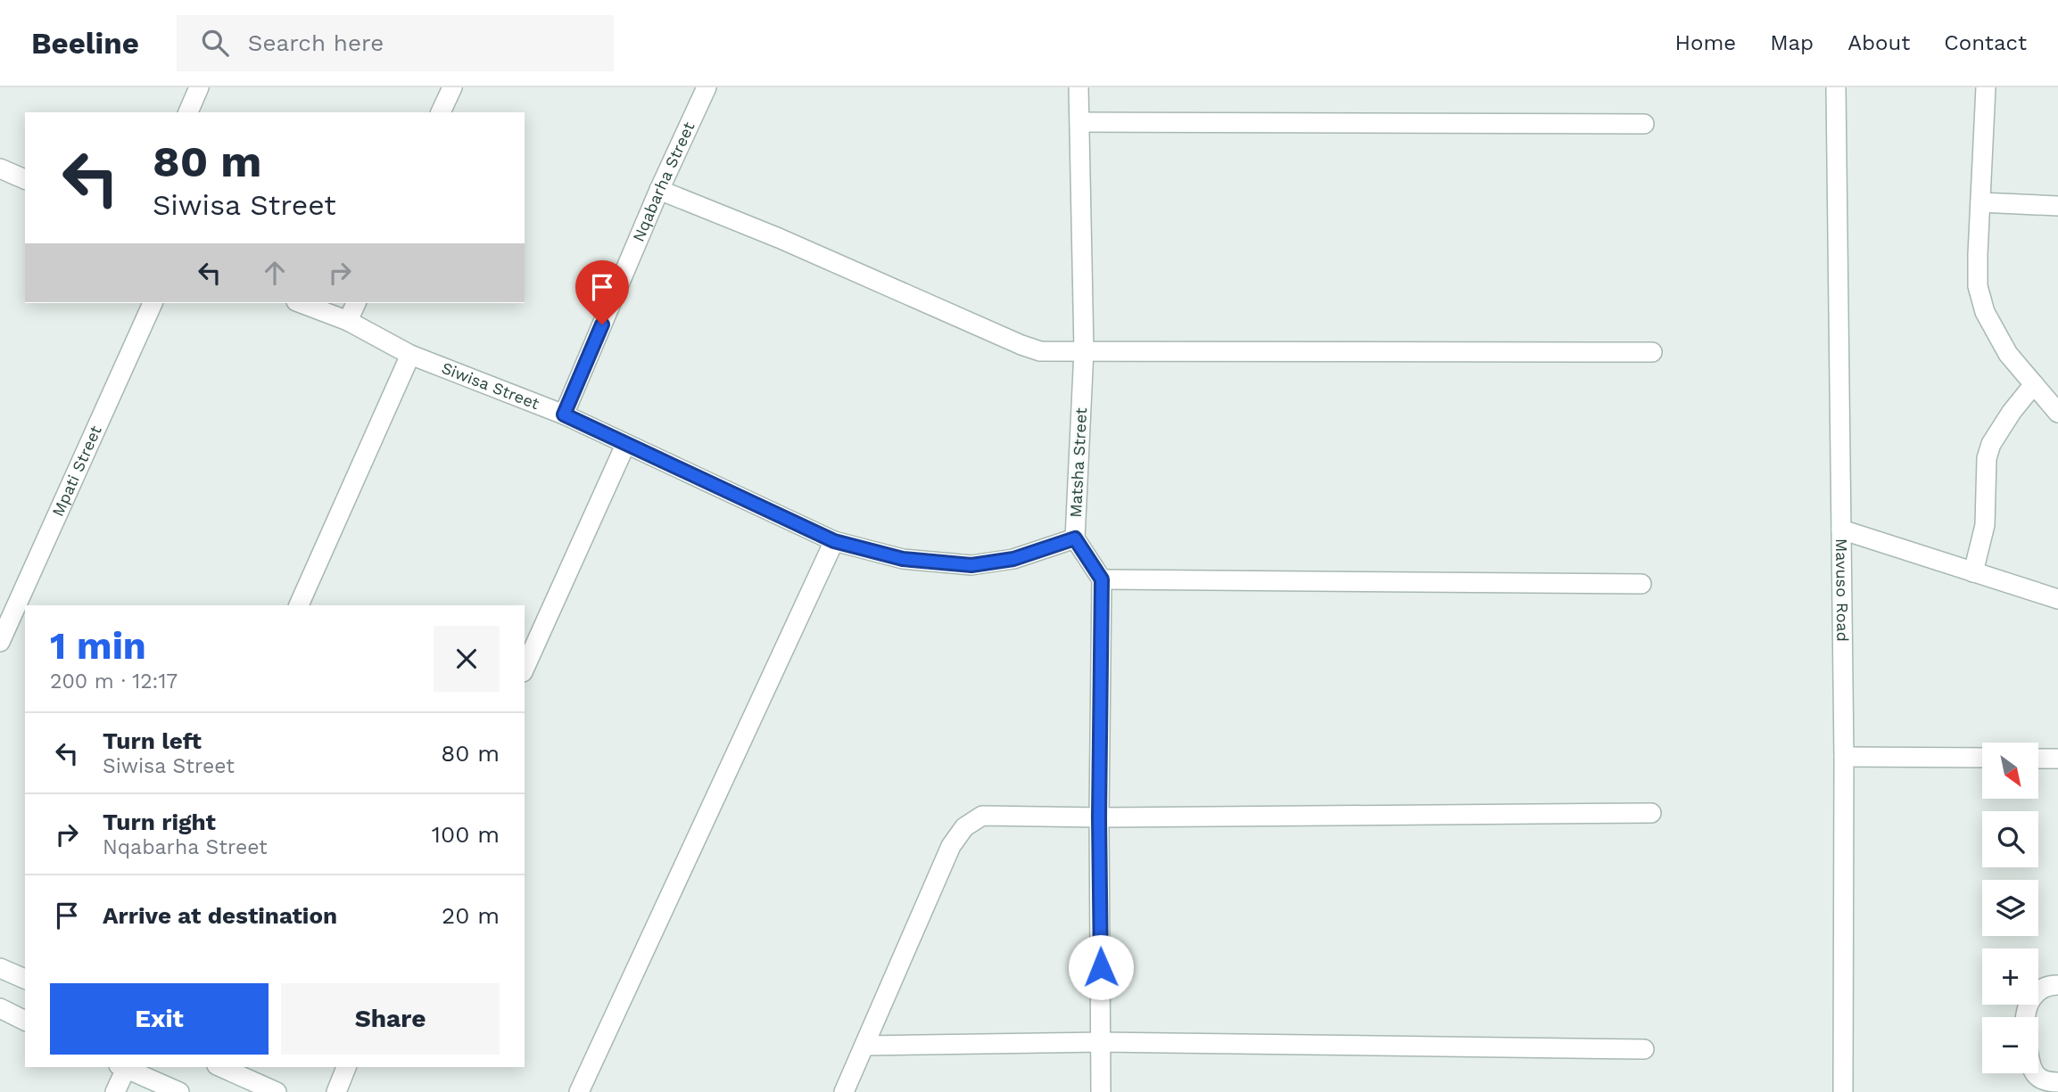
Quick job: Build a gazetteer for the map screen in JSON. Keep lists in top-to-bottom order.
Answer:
{
  "streets": {
    "street": [
      "Nqabarha Street",
      "Siwisa Street",
      "Matsha Street",
      "Mpati Street",
      "Mavuso Road"
    ]
  },
  "crossings": [
    ["Nqabarha Street", "Siwisa Street"],
    ["Siwisa Street", "Matsha Street"]
  ],
  "north": "bottom right",
  "page": {
    "header": "Beeline",
    "search": "Search here",
    "nav": [
      "Home",
      "Map",
      "About",
      "Contact"
    ],
    "turn": ["80 m", "Siwisa Street"],
    "heading": ["1 min", "200 m · 12:17"],
    "list": [
      {
        "name": "Turn left",
        "note": "Siwisa Street",
        "value": "80 m"
      },
      {
        "name": "Turn right",
        "note": "Nqabarha Street",
        "value": "100 m"
      },
      {
        "name": "Arrive at destination",
        "value": "20 m"
      }
    ],
    "map_buttons": ["+", "−"],
    "buttons": ["Exit", "Share"]
  }
}
